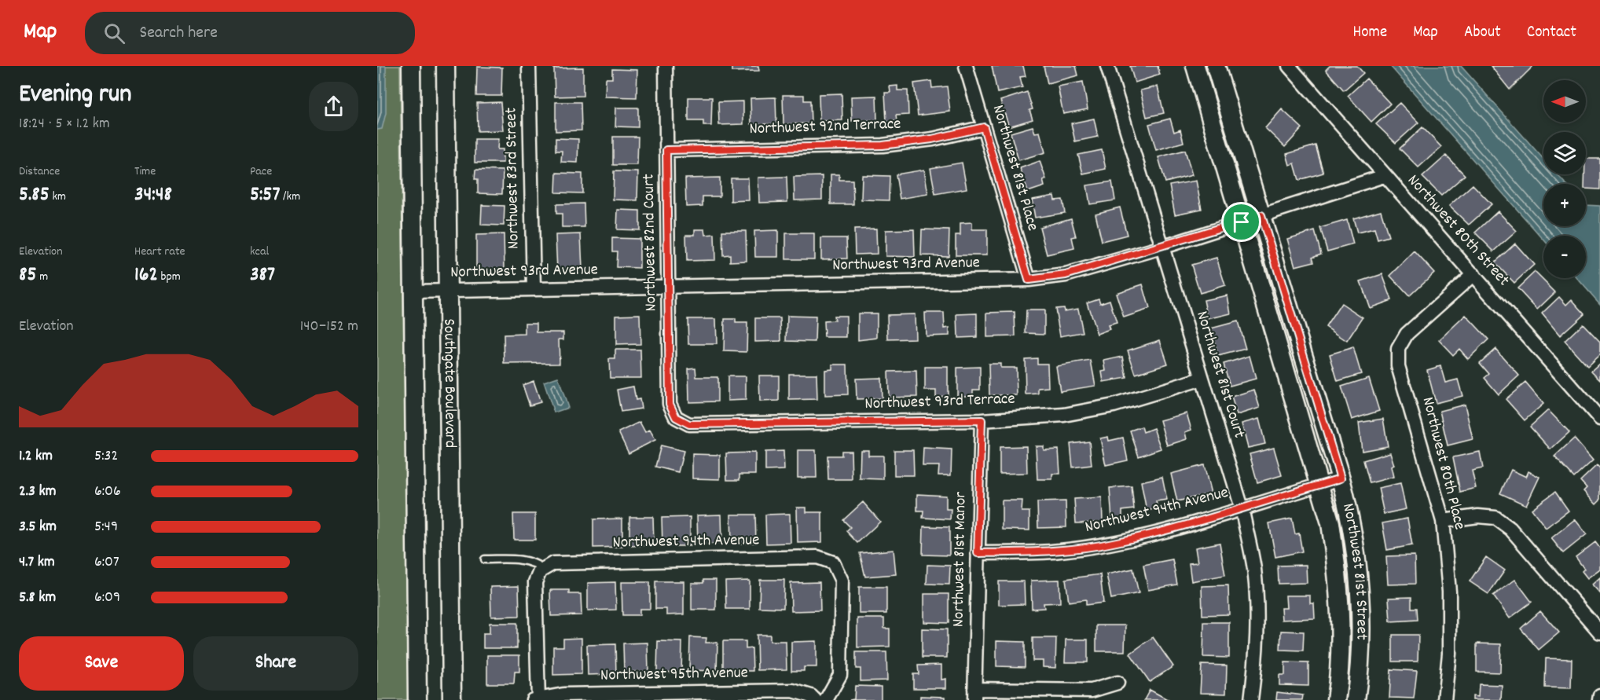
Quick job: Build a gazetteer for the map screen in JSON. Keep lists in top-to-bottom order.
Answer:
{
  "streets": {
    "street": [
      "Northwest 92nd Terrace",
      "Northwest 81st Place",
      "Northwest 83rd Street",
      "Northwest 80th Street",
      "Northwest 82nd Court",
      "Northwest 93rd Avenue",
      "Northwest 81st Court",
      "Southgate Boulevard",
      "Northwest 93rd Terrace",
      "Northwest 80th Place",
      "Northwest 94th Avenue",
      "Northwest 81st Manor",
      "Northwest 81st Street",
      "Northwest 95th Avenue"
    ]
  },
  "crossings": [
    ["Northwest 92nd Terrace", "Northwest 81st Place"],
    ["Northwest 92nd Terrace", "Northwest 82nd Court"],
    ["Northwest 81st Place", "Northwest 93rd Avenue"],
    ["Northwest 83rd Street", "Northwest 93rd Avenue"],
    ["Northwest 80th Street", "Northwest 93rd Avenue"],
    ["Northwest 80th Street", "Northwest 80th Place"],
    ["Northwest 82nd Court", "Northwest 93rd Avenue"],
    ["Northwest 82nd Court", "Northwest 93rd Terrace"],
    ["Northwest 93rd Avenue", "Northwest 81st Court"],
    ["Northwest 93rd Avenue", "Southgate Boulevard"],
    ["Northwest 93rd Avenue", "Northwest 81st Street"],
    ["Northwest 81st Court", "Northwest 93rd Terrace"],
    ["Northwest 81st Court", "Northwest 94th Avenue"],
    ["Northwest 93rd Terrace", "Northwest 81st Manor"],
    ["Northwest 94th Avenue", "Northwest 81st Manor"],
    ["Northwest 94th Avenue", "Northwest 81st Street"]
  ],
  "north": "left",
  "page": {
    "header": "Map",
    "search": "Search here",
    "nav": [
      "Home",
      "Map",
      "About",
      "Contact"
    ],
    "heading": ["Evening run", "18:24 · 5 × 1.2 km"],
    "map_buttons": ["+", "−"],
    "stats": [
      ["Distance", "5.85 km"],
      ["Time", "34:48"],
      ["Pace", "5:57 /km"],
      ["Elevation", "85 m"],
      ["Heart rate", "162 bpm"],
      ["kcal", "387"]
    ],
    "chart": ["Elevation", "140–152 m"],
    "list": [
      {
        "name": "1.2 km",
        "note": "5:32"
      },
      {
        "name": "2.3 km",
        "note": "6:06"
      },
      {
        "name": "3.5 km",
        "note": "5:49"
      },
      {
        "name": "4.7 km",
        "note": "6:07"
      },
      {
        "name": "5.8 km",
        "note": "6:09"
      }
    ],
    "buttons": ["Save", "Share"]
  }
}
